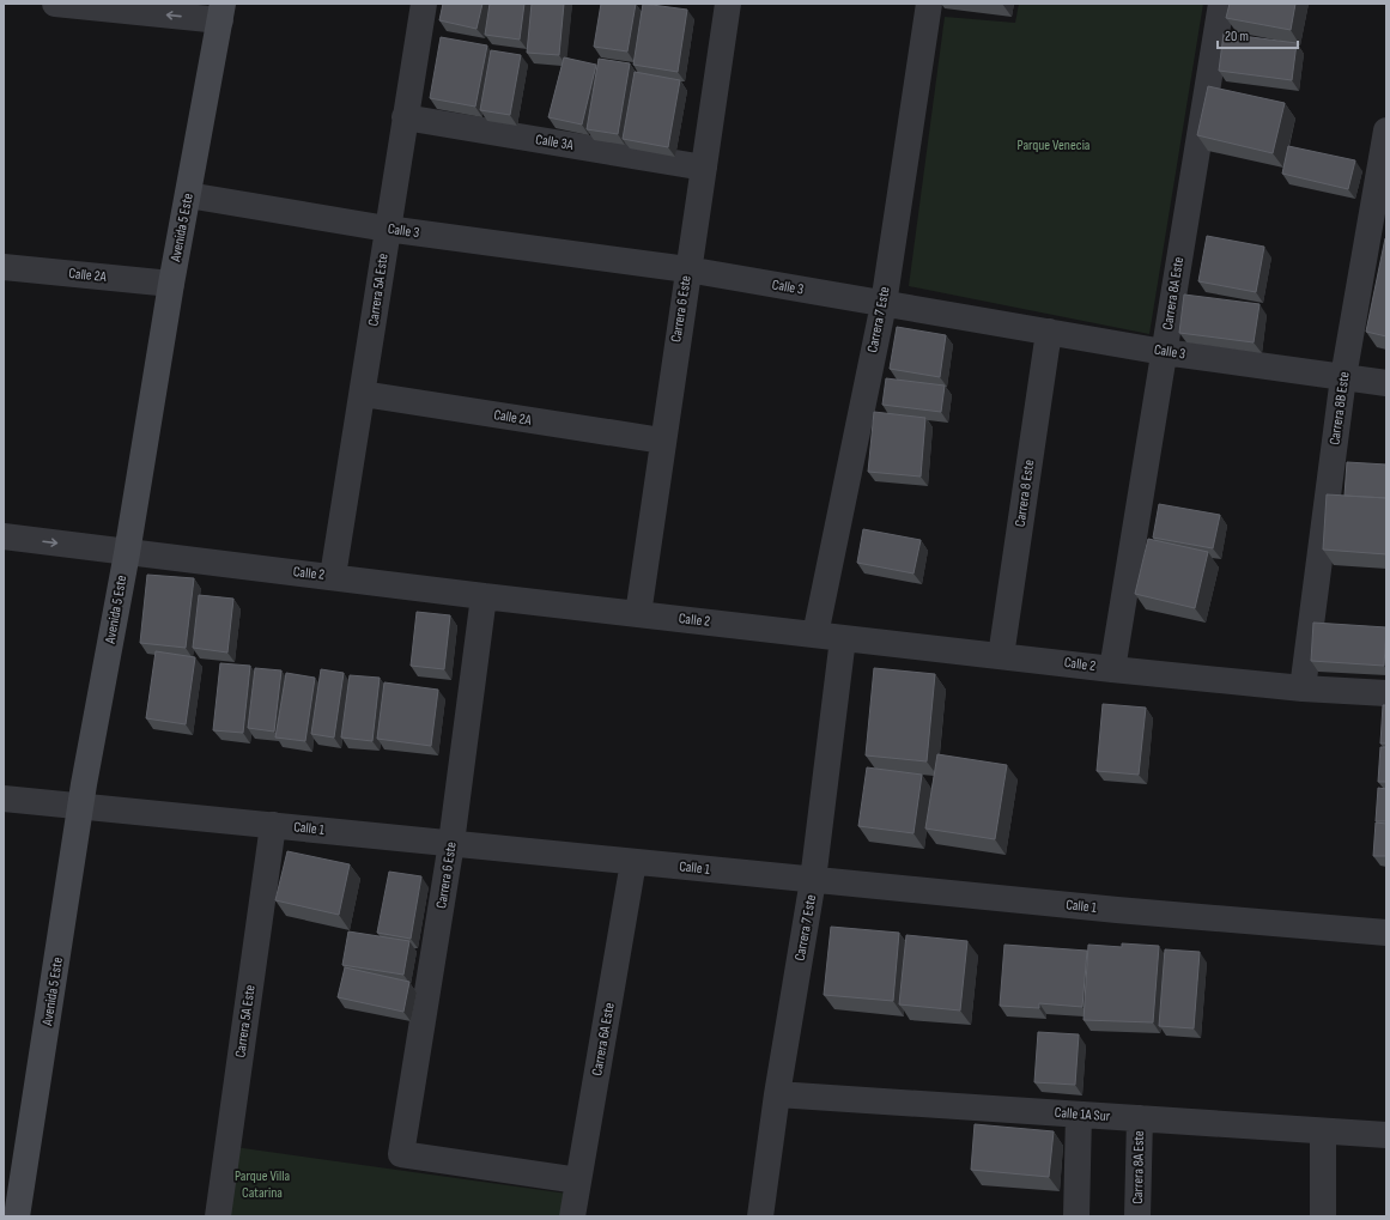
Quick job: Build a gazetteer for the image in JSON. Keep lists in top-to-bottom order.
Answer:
{
  "streets": {
    "main road": ["Avenida 5 Este"],
    "street": [
      "Calle 3A",
      "Calle 3",
      "Calle 2A",
      "Carrera 5A Este",
      "Carrera 8A Este",
      "Carrera 6 Este",
      "Carrera 7 Este",
      "Carrera 8B Este",
      "Carrera 8 Este",
      "Calle 2",
      "Calle 1",
      "Carrera 6A Este",
      "Calle 1A Sur"
    ]
  },
  "crossings": [
    ["Calle 3A", "Carrera 5A Este"],
    ["Calle 3A", "Carrera 6 Este"],
    ["Avenida 5 Este", "Calle 3"],
    ["Avenida 5 Este", "Calle 2A"],
    ["Avenida 5 Este", "Calle 2"],
    ["Avenida 5 Este", "Calle 1"],
    ["Calle 3", "Carrera 5A Este"],
    ["Calle 3", "Carrera 8A Este"],
    ["Calle 3", "Carrera 6 Este"],
    ["Calle 3", "Carrera 7 Este"],
    ["Calle 3", "Carrera 8B Este"],
    ["Calle 3", "Carrera 8 Este"],
    ["Calle 2A", "Carrera 5A Este"],
    ["Calle 2A", "Carrera 6 Este"],
    ["Carrera 5A Este", "Calle 2"],
    ["Carrera 5A Este", "Calle 1"],
    ["Carrera 8A Este", "Calle 2"],
    ["Carrera 8A Este", "Calle 1A Sur"],
    ["Carrera 6 Este", "Calle 2"],
    ["Carrera 6 Este", "Calle 1"],
    ["Carrera 6 Este", "Carrera 6A Este"],
    ["Carrera 7 Este", "Calle 2"],
    ["Carrera 7 Este", "Calle 1"],
    ["Carrera 7 Este", "Calle 1A Sur"],
    ["Carrera 8B Este", "Calle 2"],
    ["Carrera 8 Este", "Calle 2"],
    ["Calle 1", "Carrera 6A Este"]
  ],
  "parks": ["Parque Venecia", "Parque Villa Catarina"],
  "scale_bar": "20 m"
}
